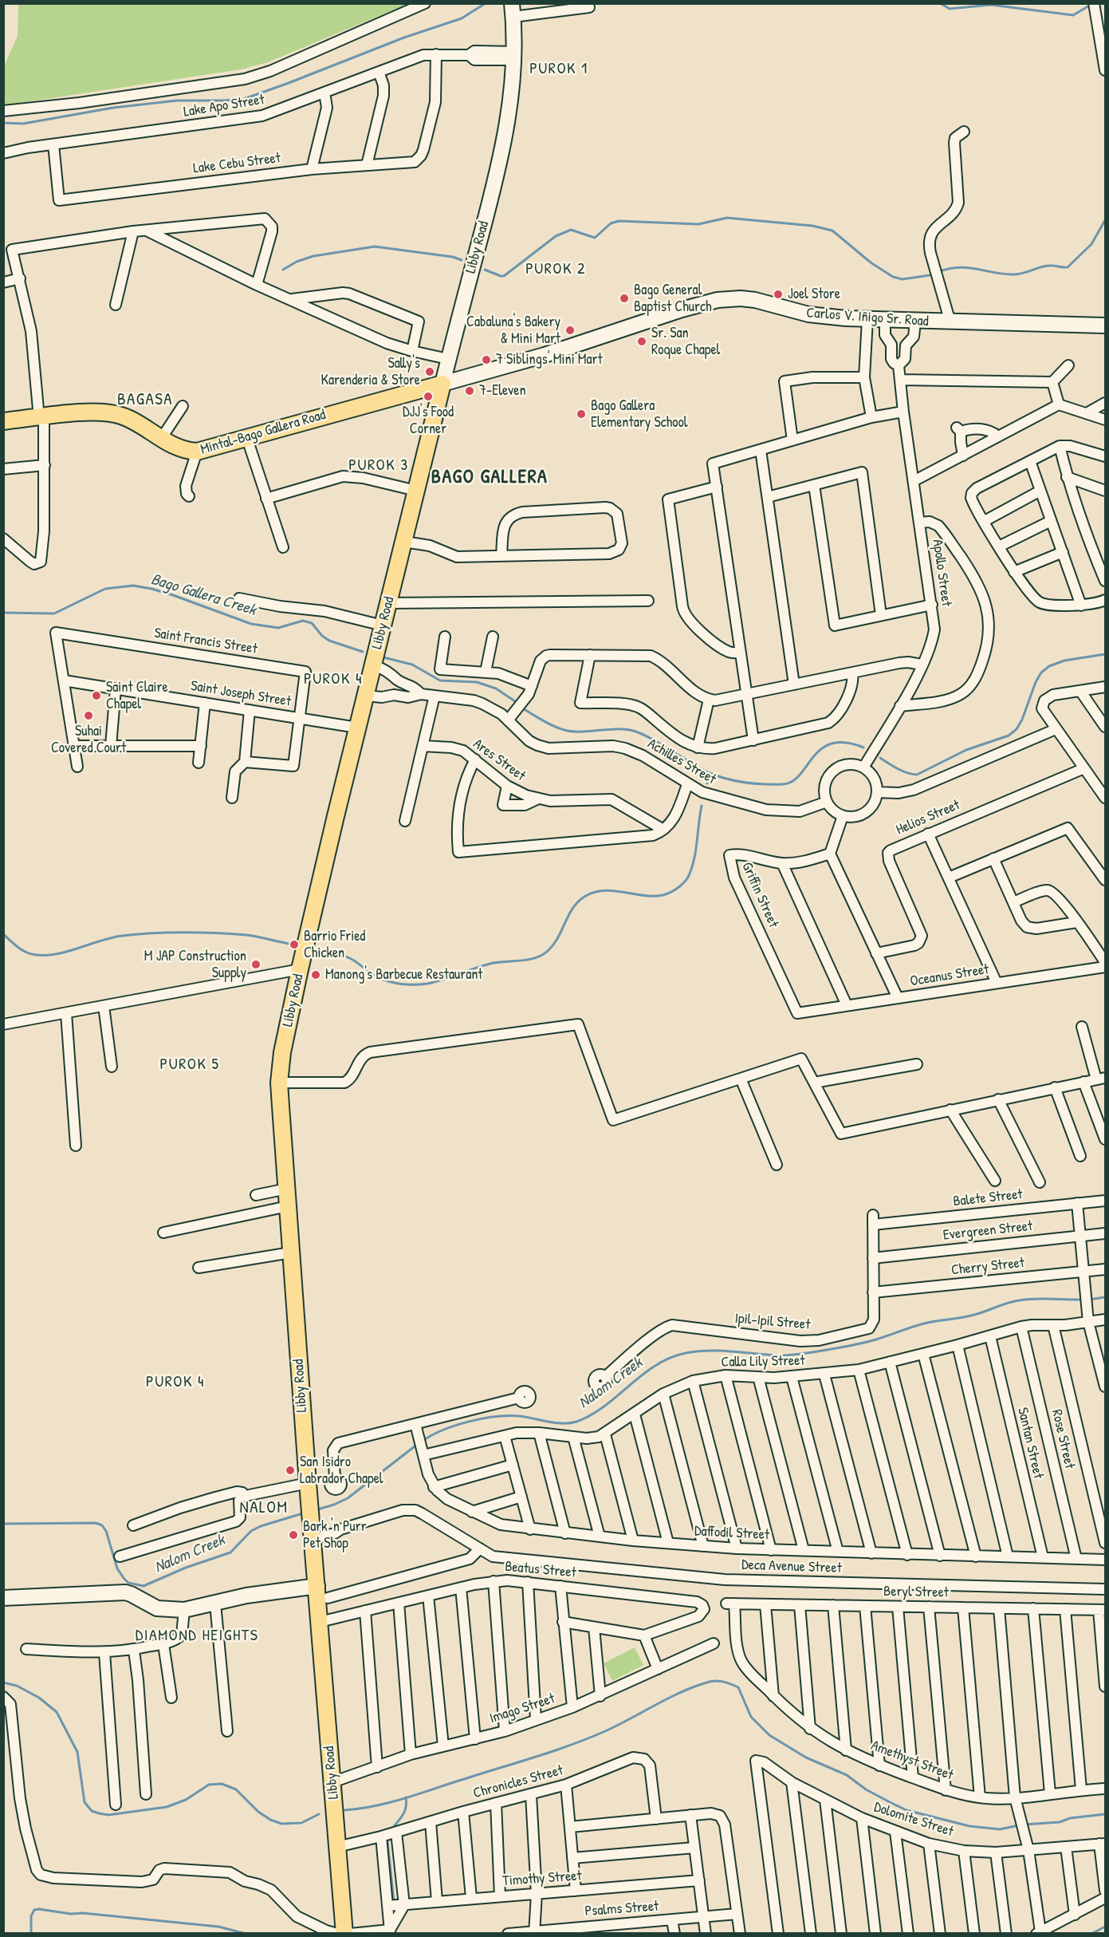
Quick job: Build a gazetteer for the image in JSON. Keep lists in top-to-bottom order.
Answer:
{
  "streets": {
    "main road": ["Libby Road", "Carlos V. Iñigo Sr. Road", "Mintal-Bago Gallera Road"],
    "street": [
      "Lake Apo Street",
      "Lake Cebu Street",
      "Apollo Street",
      "Saint Francis Street",
      "Saint Joseph Street",
      "Ares Street",
      "Achilles Street",
      "Helios Street",
      "Griffin Street",
      "Oceanus Street",
      "Balete Street",
      "Evergreen Street",
      "Cherry Street",
      "Ipil-Ipil Street",
      "Calla Lily Street",
      "Rose Street",
      "Santan Street",
      "Daffodil Street",
      "Deca Avenue Street",
      "Beatus Street",
      "Beryl Street",
      "Imago Street",
      "Amethyst Street",
      "Chronicles Street",
      "Dolomite Street",
      "Timothy Street",
      "Psalms Street"
    ]
  },
  "crossings": [
    ["Lake Apo Street", "Lake Cebu Street"],
    ["Lake Apo Street", "Libby Road"],
    ["Libby Road", "Carlos V. Iñigo Sr. Road"],
    ["Libby Road", "Mintal-Bago Gallera Road"],
    ["Libby Road", "Saint Joseph Street"],
    ["Libby Road", "Achilles Street"],
    ["Libby Road", "Deca Avenue Street"],
    ["Libby Road", "Beatus Street"],
    ["Libby Road", "Imago Street"],
    ["Libby Road", "Chronicles Street"],
    ["Carlos V. Iñigo Sr. Road", "Mintal-Bago Gallera Road"],
    ["Carlos V. Iñigo Sr. Road", "Apollo Street"],
    ["Apollo Street", "Achilles Street"],
    ["Saint Francis Street", "Saint Joseph Street"],
    ["Griffin Street", "Oceanus Street"],
    ["Balete Street", "Ipil-Ipil Street"],
    ["Evergreen Street", "Ipil-Ipil Street"],
    ["Cherry Street", "Ipil-Ipil Street"],
    ["Calla Lily Street", "Rose Street"],
    ["Calla Lily Street", "Santan Street"],
    ["Rose Street", "Daffodil Street"],
    ["Santan Street", "Daffodil Street"],
    ["Beryl Street", "Amethyst Street"]
  ],
  "districts": [
    "PUROK 1",
    "PUROK 2",
    "BAGASA",
    "PUROK 3",
    "BAGO GALLERA",
    "PUROK 4",
    "PUROK 5",
    "PUROK 4",
    "NALOM",
    "DIAMOND HEIGHTS"
  ],
  "water": ["Bago Gallera Creek", "Nalom Creek"],
  "places": [
    "Joel Store",
    "Bago General Baptist Church",
    "Cabaluna's Bakery & Mini Mart",
    "Sr. San Roque Chapel",
    "7 Siblings' Mini Mart",
    "Sally's Karenderia & Store",
    "7-Eleven",
    "DJJ's Food Corner",
    "Bago Gallera Elementary School",
    "Saint Claire Chapel",
    "Suhai Covered Court",
    "Barrio Fried Chicken",
    "M JAP Construction Supply",
    "Manong's Barbecue Restaurant",
    "San Isidro Labrador Chapel",
    "Bark 'n Purr Pet Shop"
  ]
}
